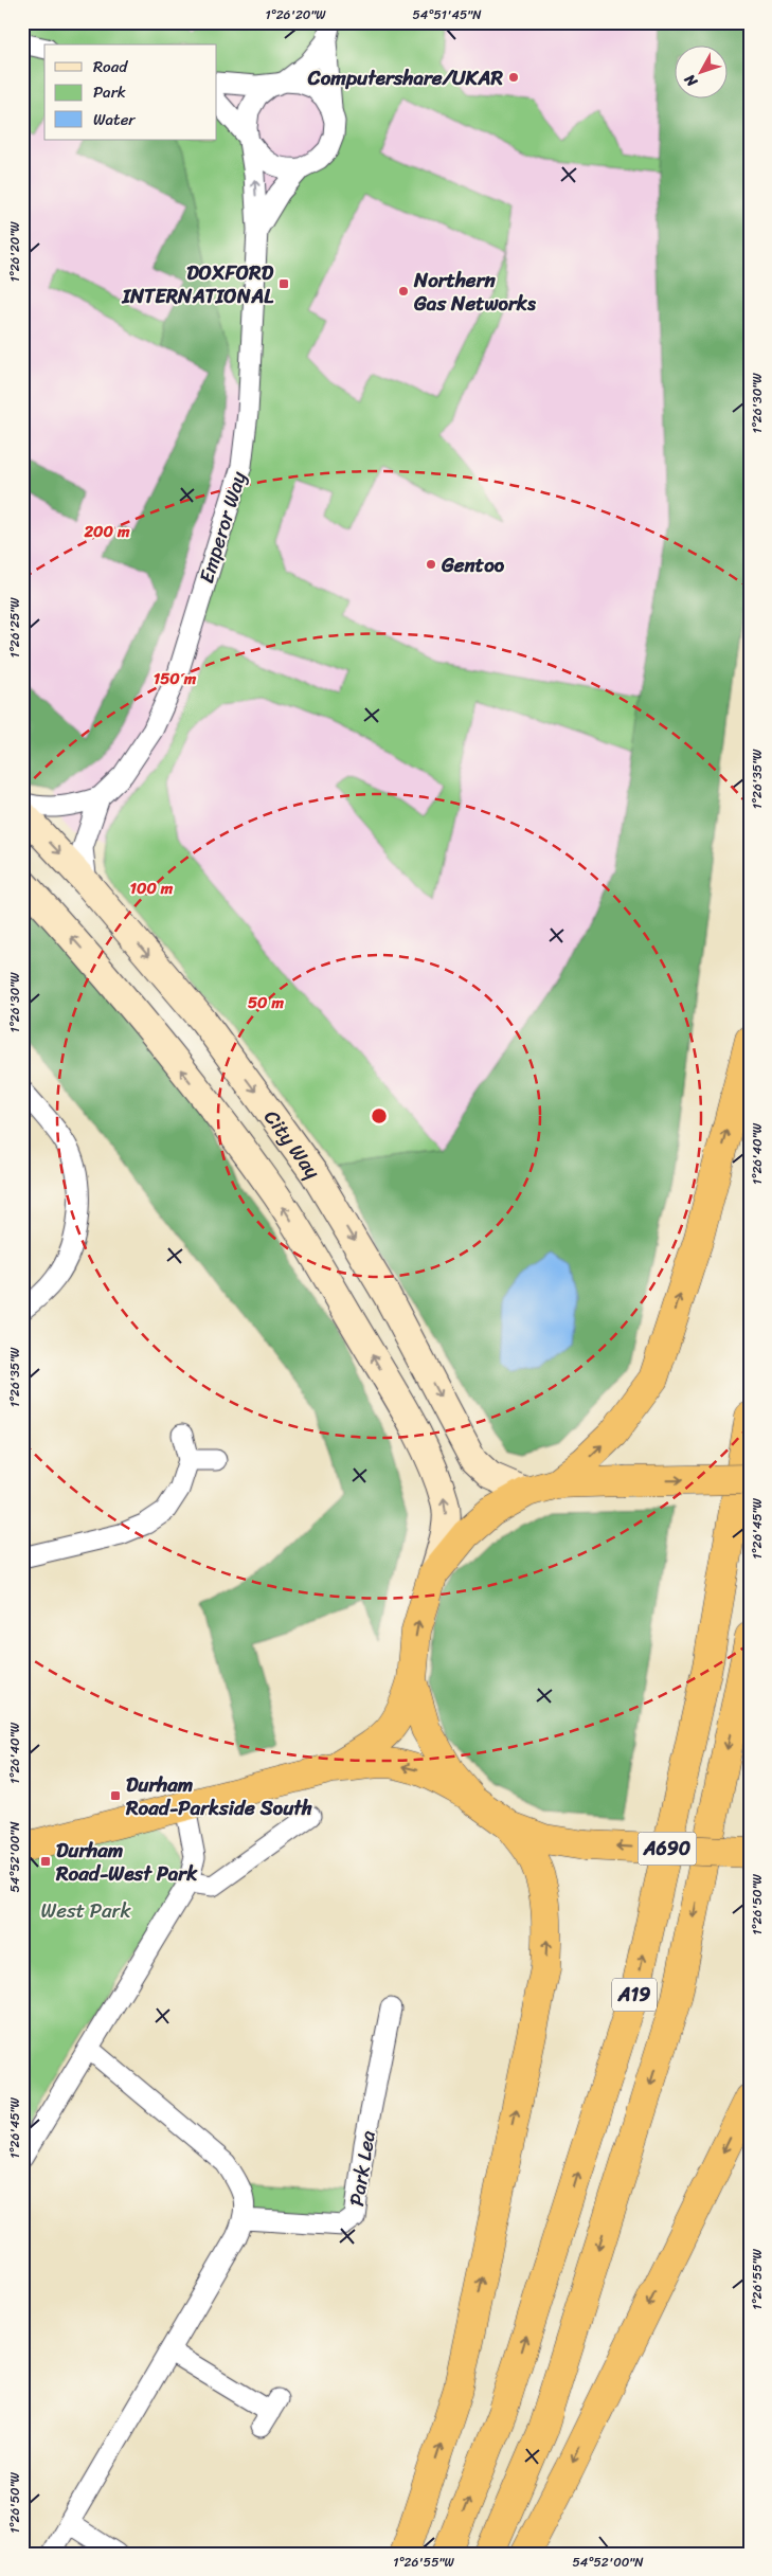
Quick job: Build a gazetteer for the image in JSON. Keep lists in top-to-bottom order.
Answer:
{
  "streets": {
    "highway": ["A690", "A19"],
    "main road": ["City Way"],
    "street": ["Emperor Way", "Park Lea"]
  },
  "crossings": [
    ["Emperor Way", "City Way"],
    ["City Way", "A690"]
  ],
  "parks": ["West Park"],
  "places": {
    "other": ["Computershare/UKAR", "Northern Gas Networks", "Gentoo"],
    "transit": ["DOXFORD INTERNATIONAL", "Durham Road-Parkside South", "Durham Road-West Park"]
  },
  "legend": ["Road", "Park", "Water"],
  "north": "bottom left",
  "coordinates": [
    "1°26'20\"W",
    "54°51'45\"N",
    "1°26'30\"W",
    "1°26'25\"W",
    "1°26'35\"W",
    "1°26'40\"W",
    "1°26'45\"W",
    "54°52'00\"N",
    "1°26'50\"W",
    "1°26'55\"W"
  ],
  "rings": [
    "200 m",
    "150 m",
    "100 m",
    "50 m"
  ]
}
